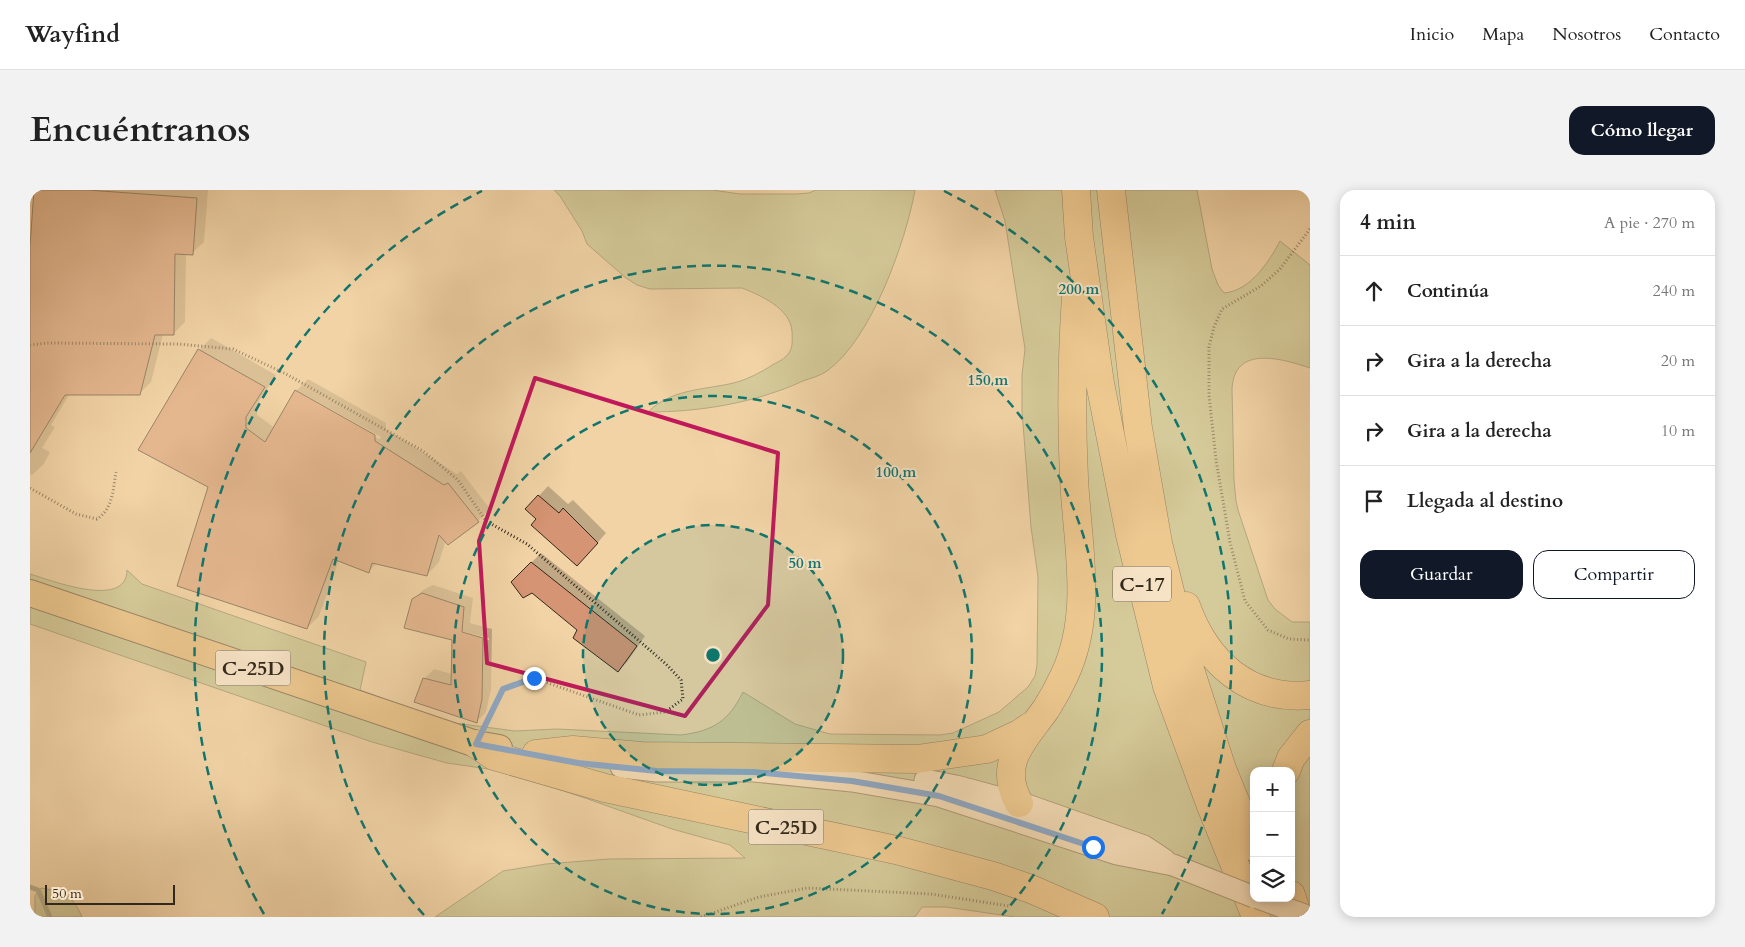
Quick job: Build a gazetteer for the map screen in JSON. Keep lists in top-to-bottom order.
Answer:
{
  "streets": {
    "highway": ["C-17", "C-25D"]
  },
  "scale_bar": "50 m",
  "page": {
    "header": "Wayfind",
    "nav": [
      "Inicio",
      "Mapa",
      "Nosotros",
      "Contacto"
    ],
    "title": "Encuéntranos",
    "buttons": [
      "Cómo llegar",
      ["Guardar", "Compartir"]
    ],
    "heading": ["4 min", "A pie · 270 m"],
    "list": [
      ["Continúa", "240 m"],
      ["Gira a la derecha", "20 m"],
      ["Gira a la derecha", "10 m"],
      "Llegada al destino"
    ],
    "map_buttons": ["+", "−"],
    "scale": "50 m"
  },
  "rings": [
    "200 m",
    "150 m",
    "100 m",
    "50 m"
  ]
}
